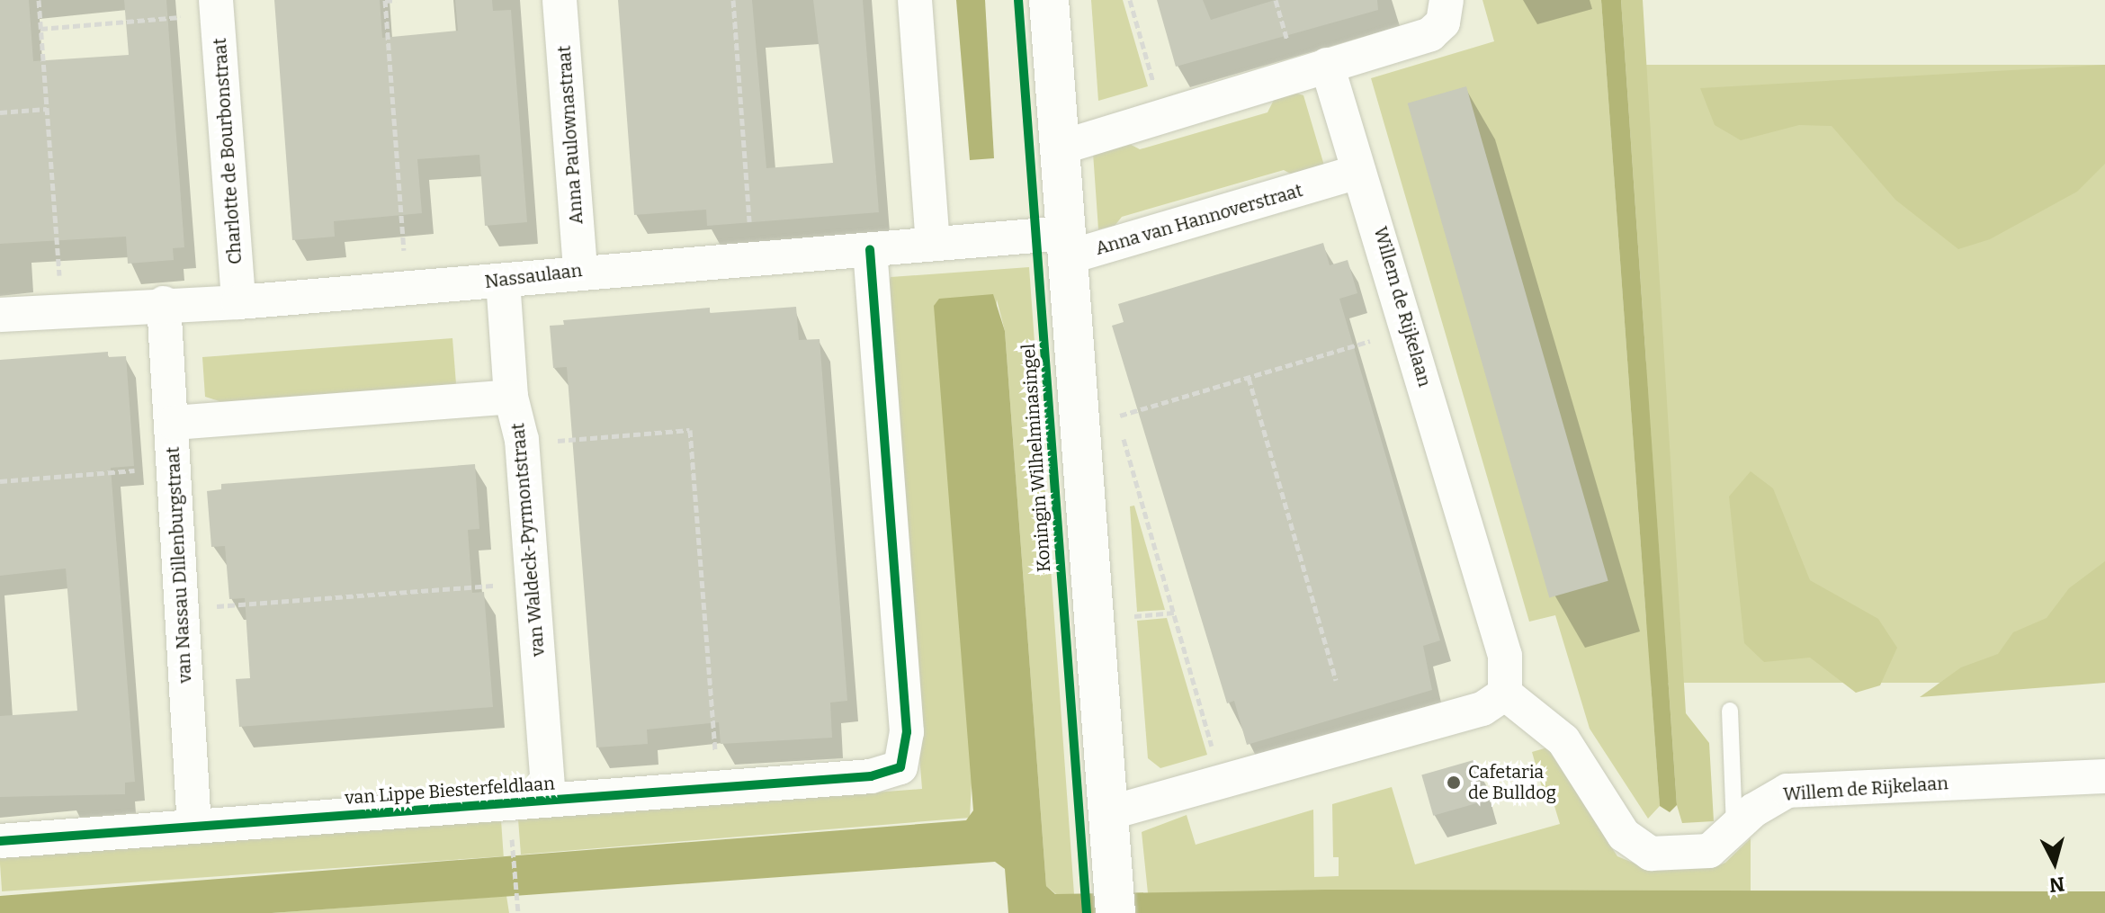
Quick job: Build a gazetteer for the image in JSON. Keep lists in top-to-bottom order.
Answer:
{
  "streets": {
    "street": [
      "Anna Paulownastraat",
      "Charlotte de Bourbonstraat",
      "Anna van Hannoverstraat",
      "Nassaulaan",
      "Willem de Rijkelaan",
      "van Waldeck-Pyrmontstraat",
      "van Nassau Dillenburgstraat",
      "van Lippe Biesterfeldlaan"
    ],
    "cycle path": ["Koningin Wilhelminasingel"]
  },
  "crossings": [
    ["Anna Paulownastraat", "Nassaulaan"],
    ["Charlotte de Bourbonstraat", "Nassaulaan"],
    ["Anna van Hannoverstraat", "Nassaulaan"],
    ["Anna van Hannoverstraat", "Willem de Rijkelaan"],
    ["Nassaulaan", "van Waldeck-Pyrmontstraat"],
    ["Nassaulaan", "van Nassau Dillenburgstraat"],
    ["Nassaulaan", "van Lippe Biesterfeldlaan"],
    ["van Waldeck-Pyrmontstraat", "van Lippe Biesterfeldlaan"],
    ["van Nassau Dillenburgstraat", "van Lippe Biesterfeldlaan"]
  ],
  "places": ["Cafetaria de Bulldog"],
  "north": "bottom"
}
